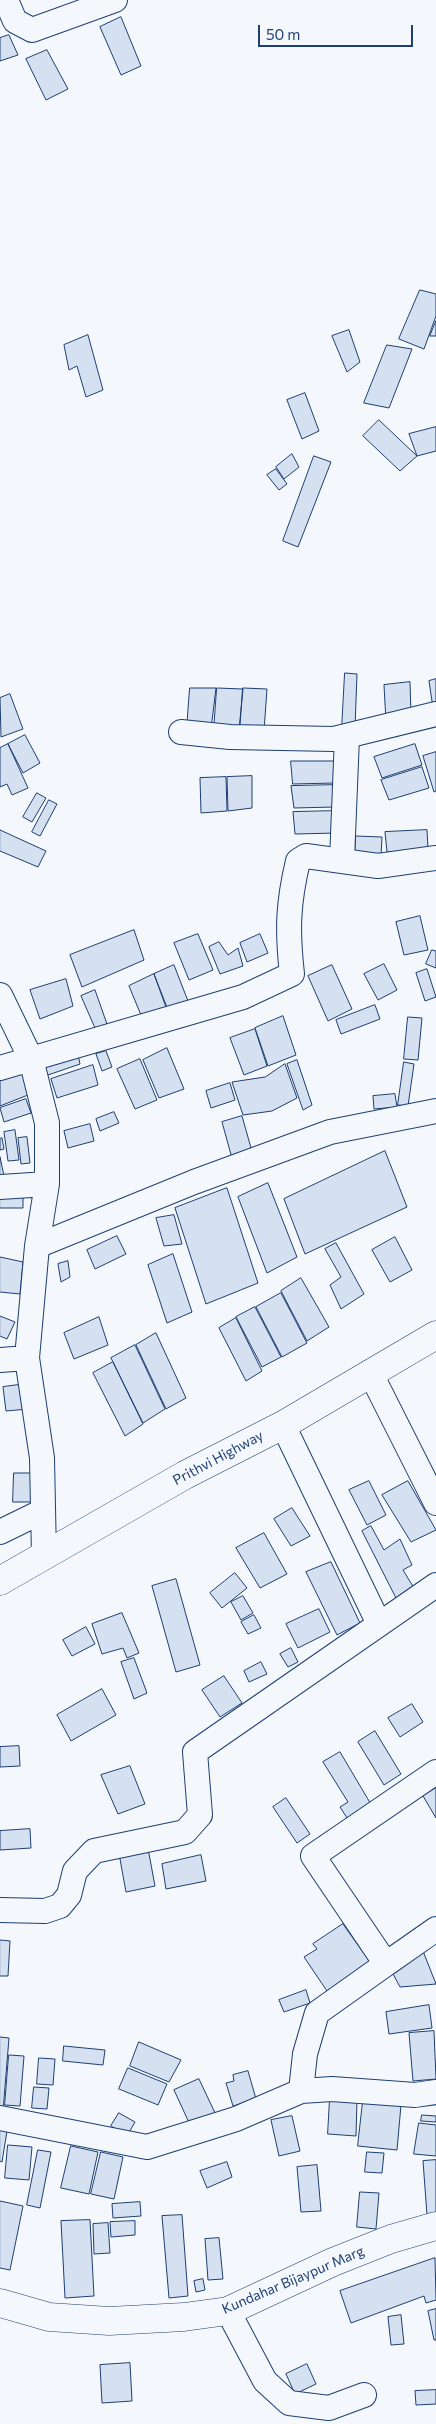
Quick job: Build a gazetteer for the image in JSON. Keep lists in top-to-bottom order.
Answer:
{
  "streets": {
    "main road": ["Prithvi Highway", "Kundahar Bijaypur Marg"]
  },
  "scale_bar": "50 m"
}
